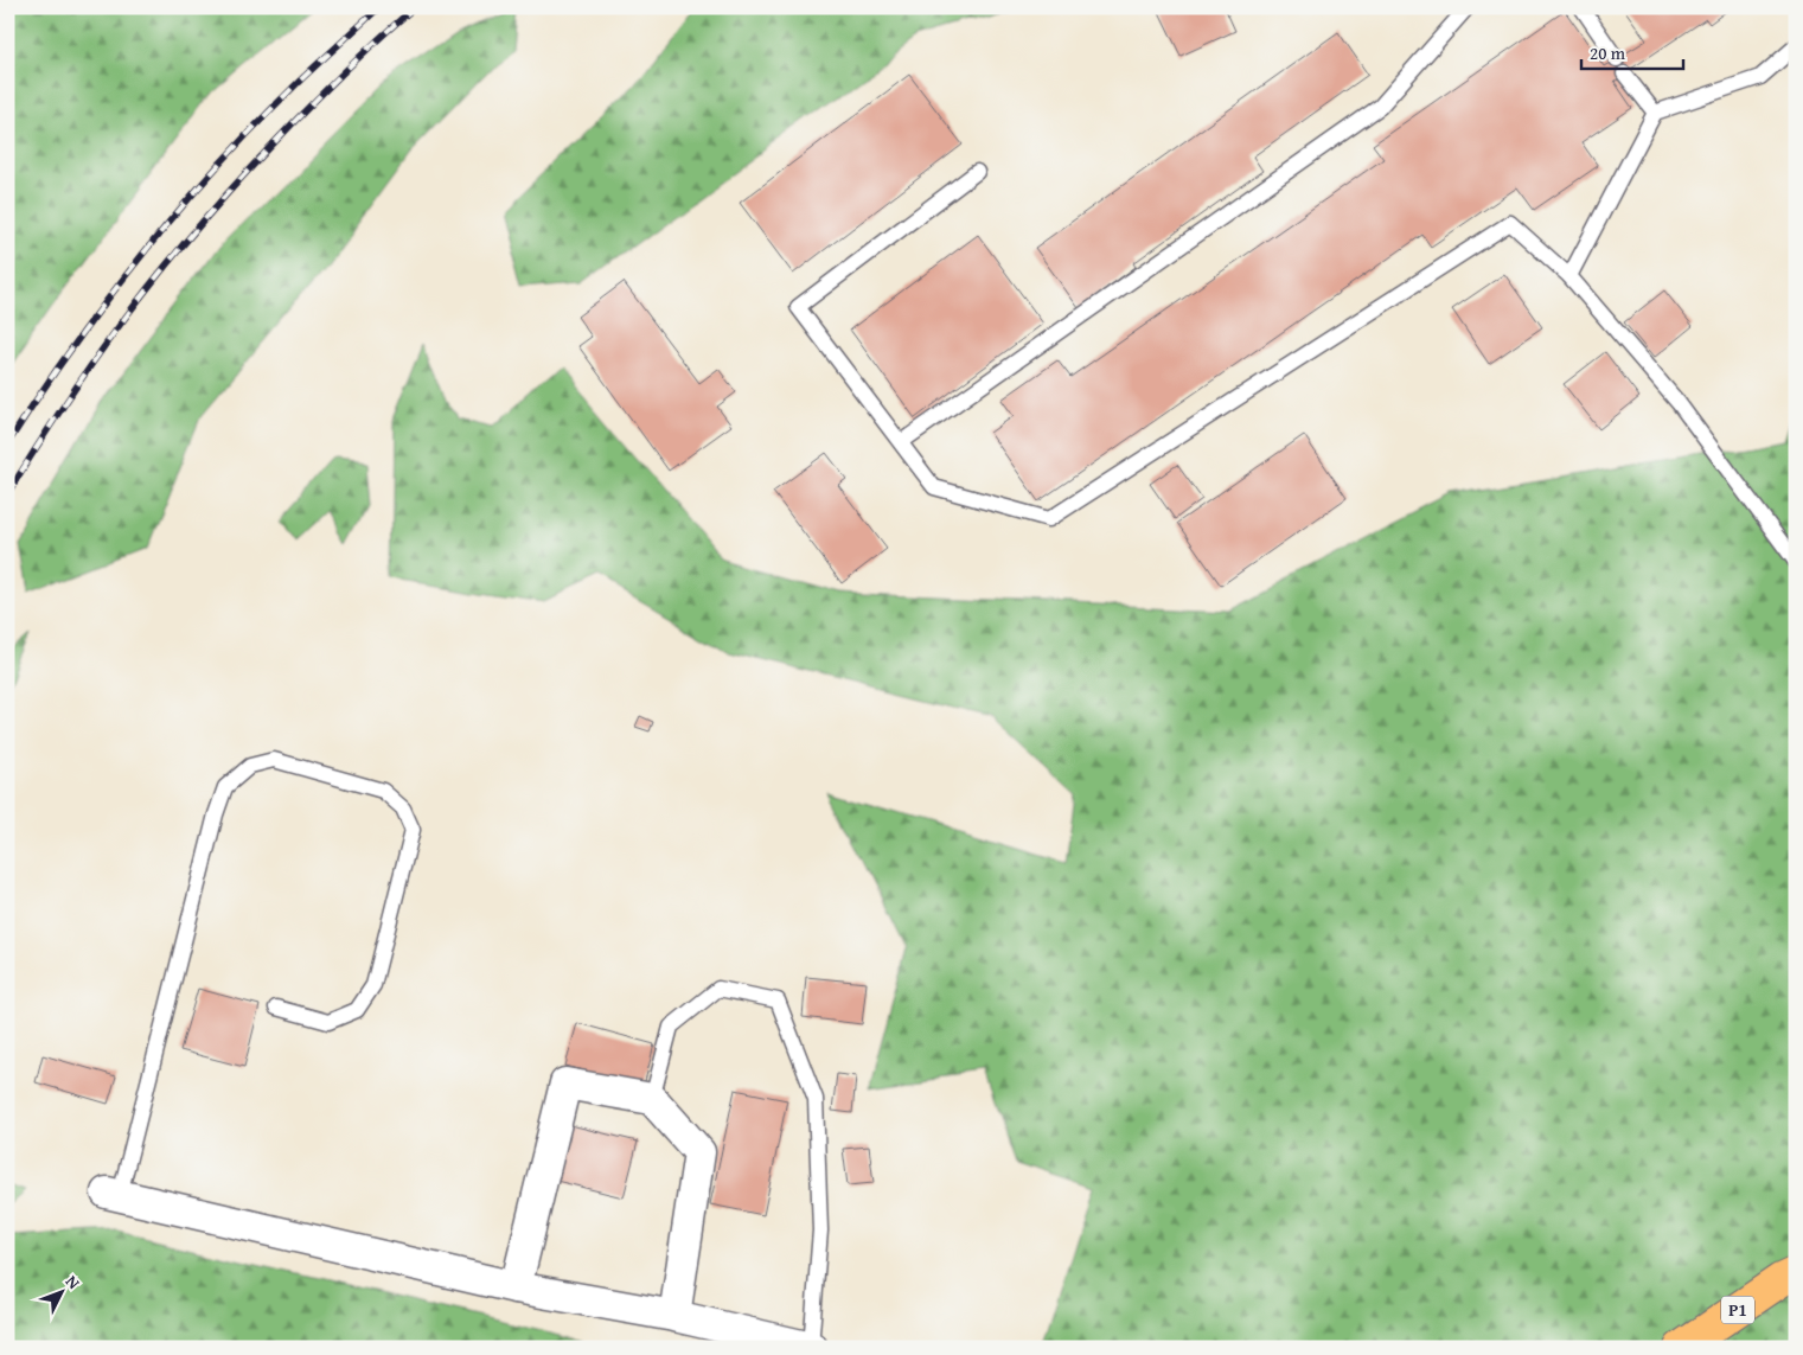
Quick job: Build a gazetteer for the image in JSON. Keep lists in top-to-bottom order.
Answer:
{
  "streets": {
    "main road": ["P1"]
  },
  "scale_bar": "20 m",
  "north": "top right"
}
